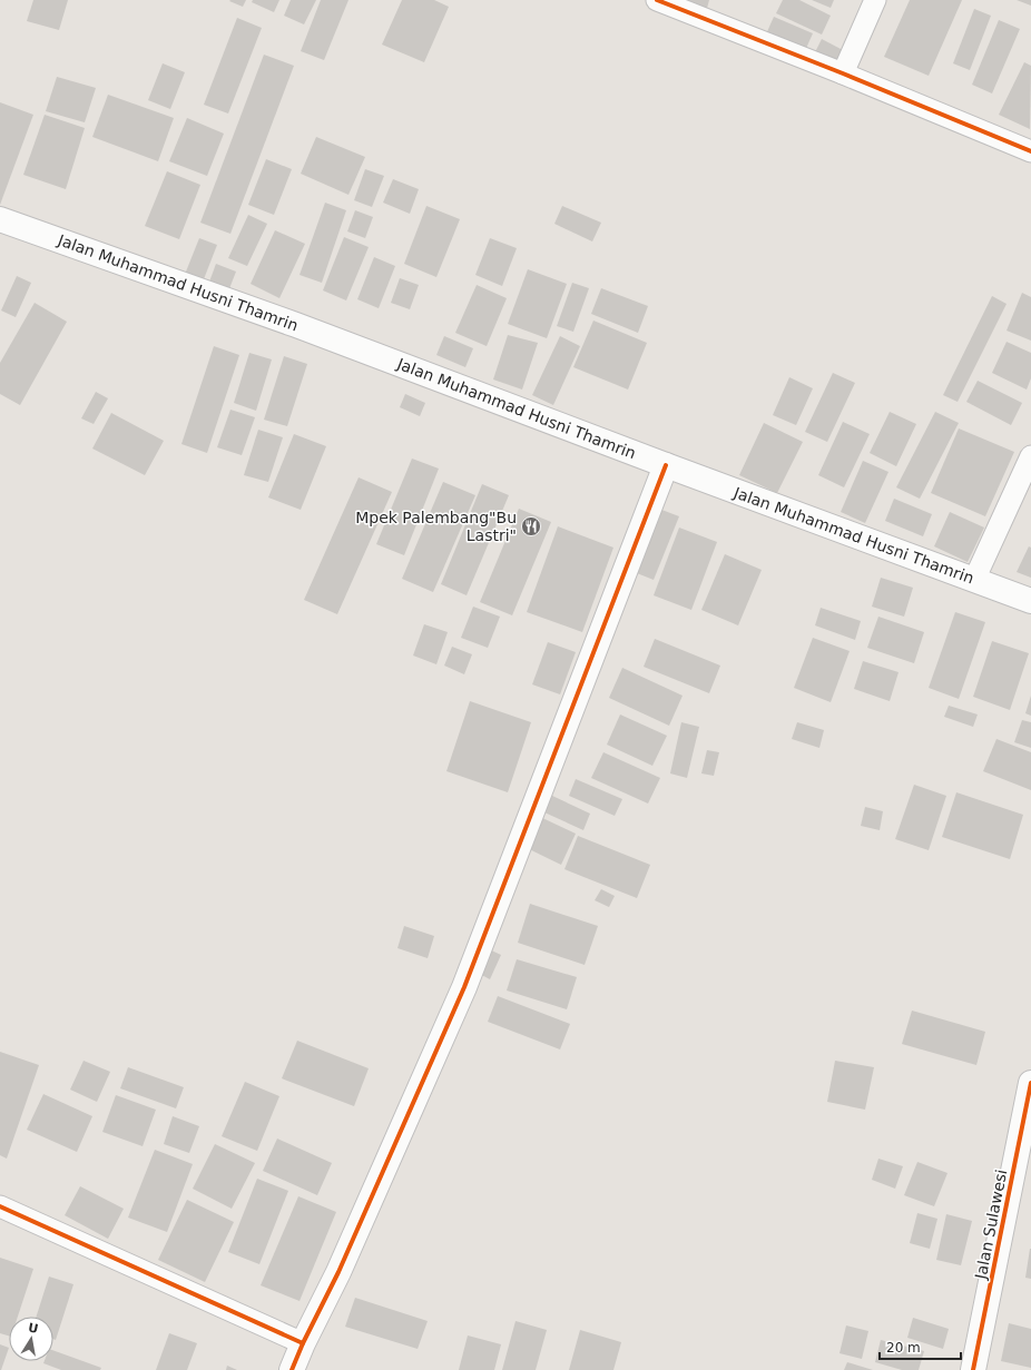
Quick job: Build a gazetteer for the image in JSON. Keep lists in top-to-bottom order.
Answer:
{
  "streets": {
    "street": ["Jalan Muhammad Husni Thamrin", "Jalan Sulawesi"]
  },
  "places": {
    "restaurant": ["Mpek Palembang\"Bu Lastri\""]
  },
  "scale_bar": "20 m",
  "north": "top"
}
